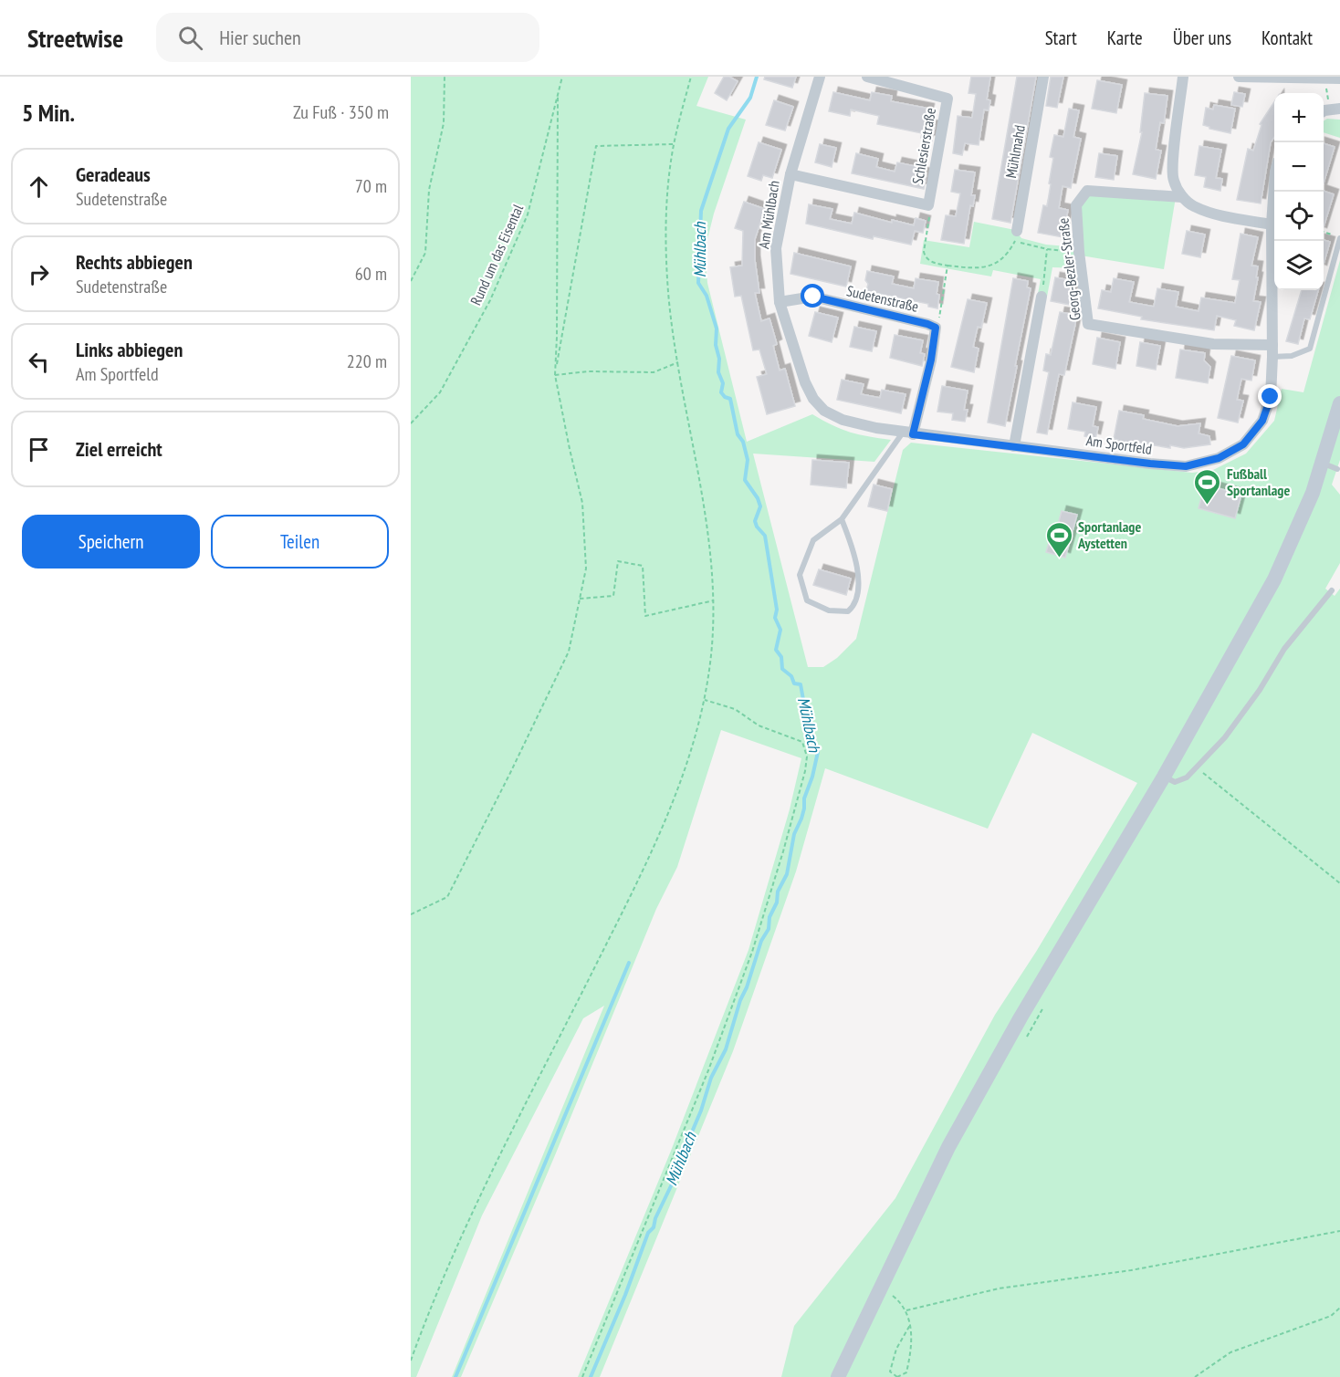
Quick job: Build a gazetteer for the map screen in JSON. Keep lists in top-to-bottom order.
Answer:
{
  "streets": {
    "street": [
      "Schlesierstraße",
      "Mühlmahd",
      "Am Mühlbach",
      "Georg-Bezler-Straße",
      "Sudetenstraße",
      "Am Sportfeld"
    ],
    "path": ["Rund um das Eisental"]
  },
  "crossings": [
    ["Schlesierstraße", "Am Mühlbach"],
    ["Am Mühlbach", "Sudetenstraße"],
    ["Am Mühlbach", "Am Sportfeld"],
    ["Georg-Bezler-Straße", "Am Sportfeld"]
  ],
  "water": ["Mühlbach"],
  "places": {
    "sports": ["Fußball Sportanlage", "Sportanlage Aystetten"]
  },
  "page": {
    "header": "Streetwise",
    "search": "Hier suchen",
    "nav": [
      "Start",
      "Karte",
      "Über uns",
      "Kontakt"
    ],
    "heading": ["5 Min.", "Zu Fuß · 350 m"],
    "map_buttons": ["+", "−"],
    "list": [
      ["Geradeaus", "Sudetenstraße", "70 m"],
      ["Rechts abbiegen", "Sudetenstraße", "60 m"],
      ["Links abbiegen", "Am Sportfeld", "220 m"],
      "Ziel erreicht"
    ],
    "buttons": ["Speichern", "Teilen"]
  }
}
